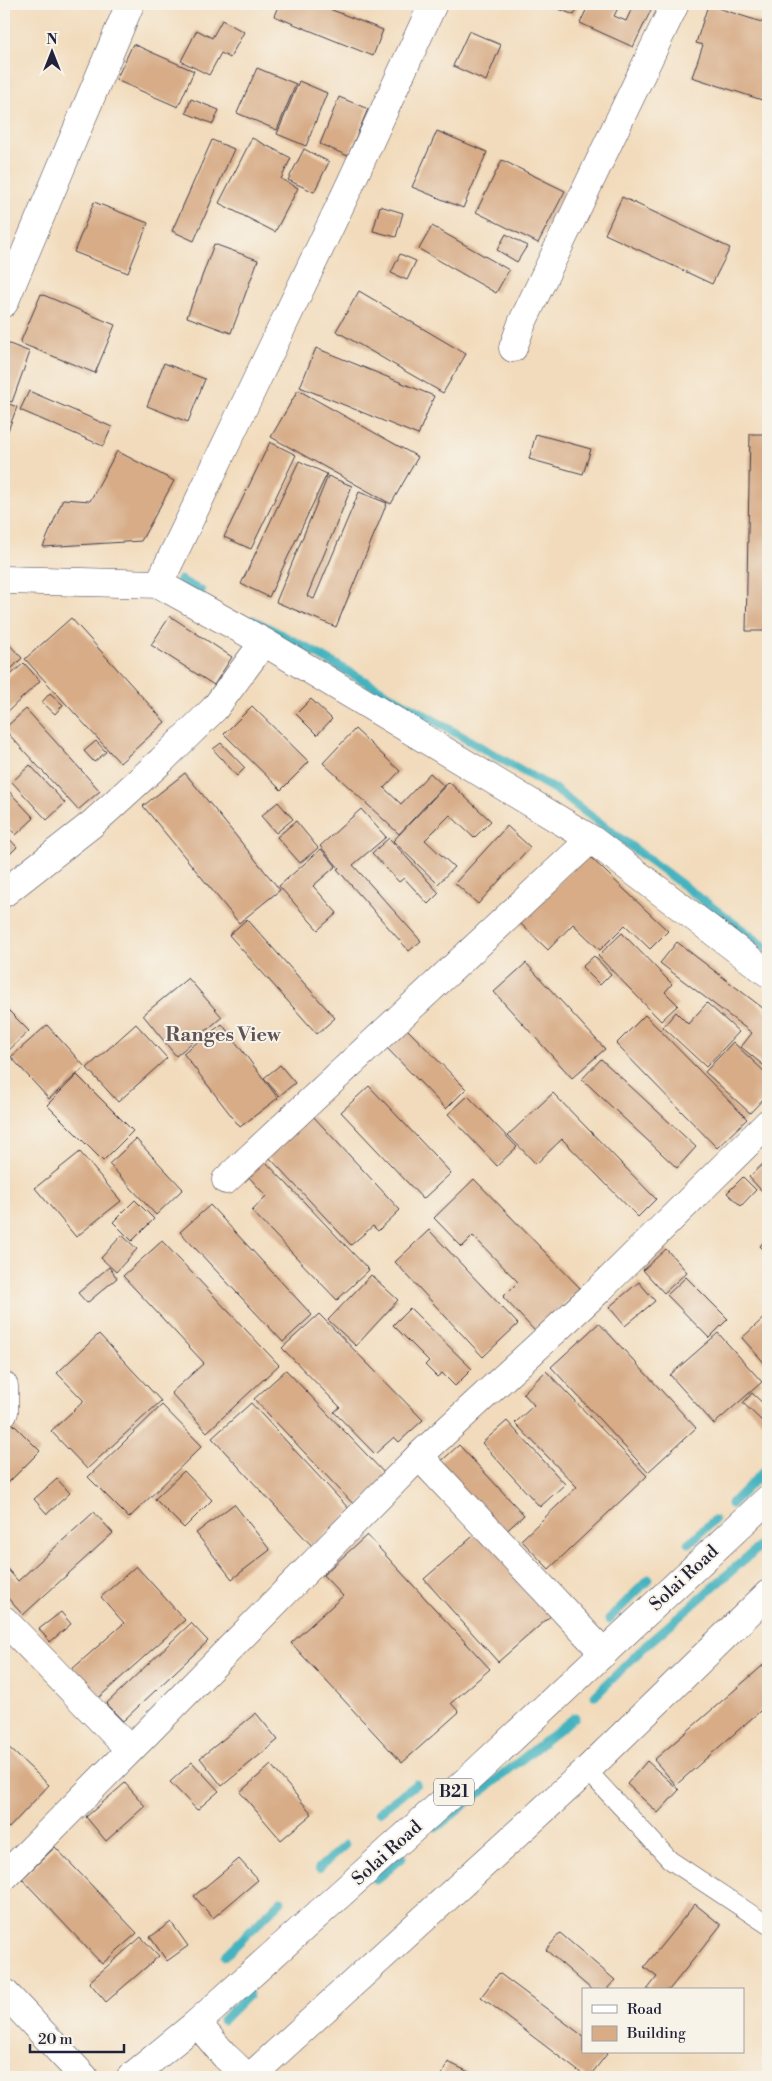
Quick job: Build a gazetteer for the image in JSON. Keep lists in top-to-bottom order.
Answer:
{
  "streets": {
    "main road": ["Solai Road", "B21"]
  },
  "districts": ["Ranges View"],
  "legend": ["Road", "Building"],
  "scale_bar": "20 m",
  "north": "top"
}
